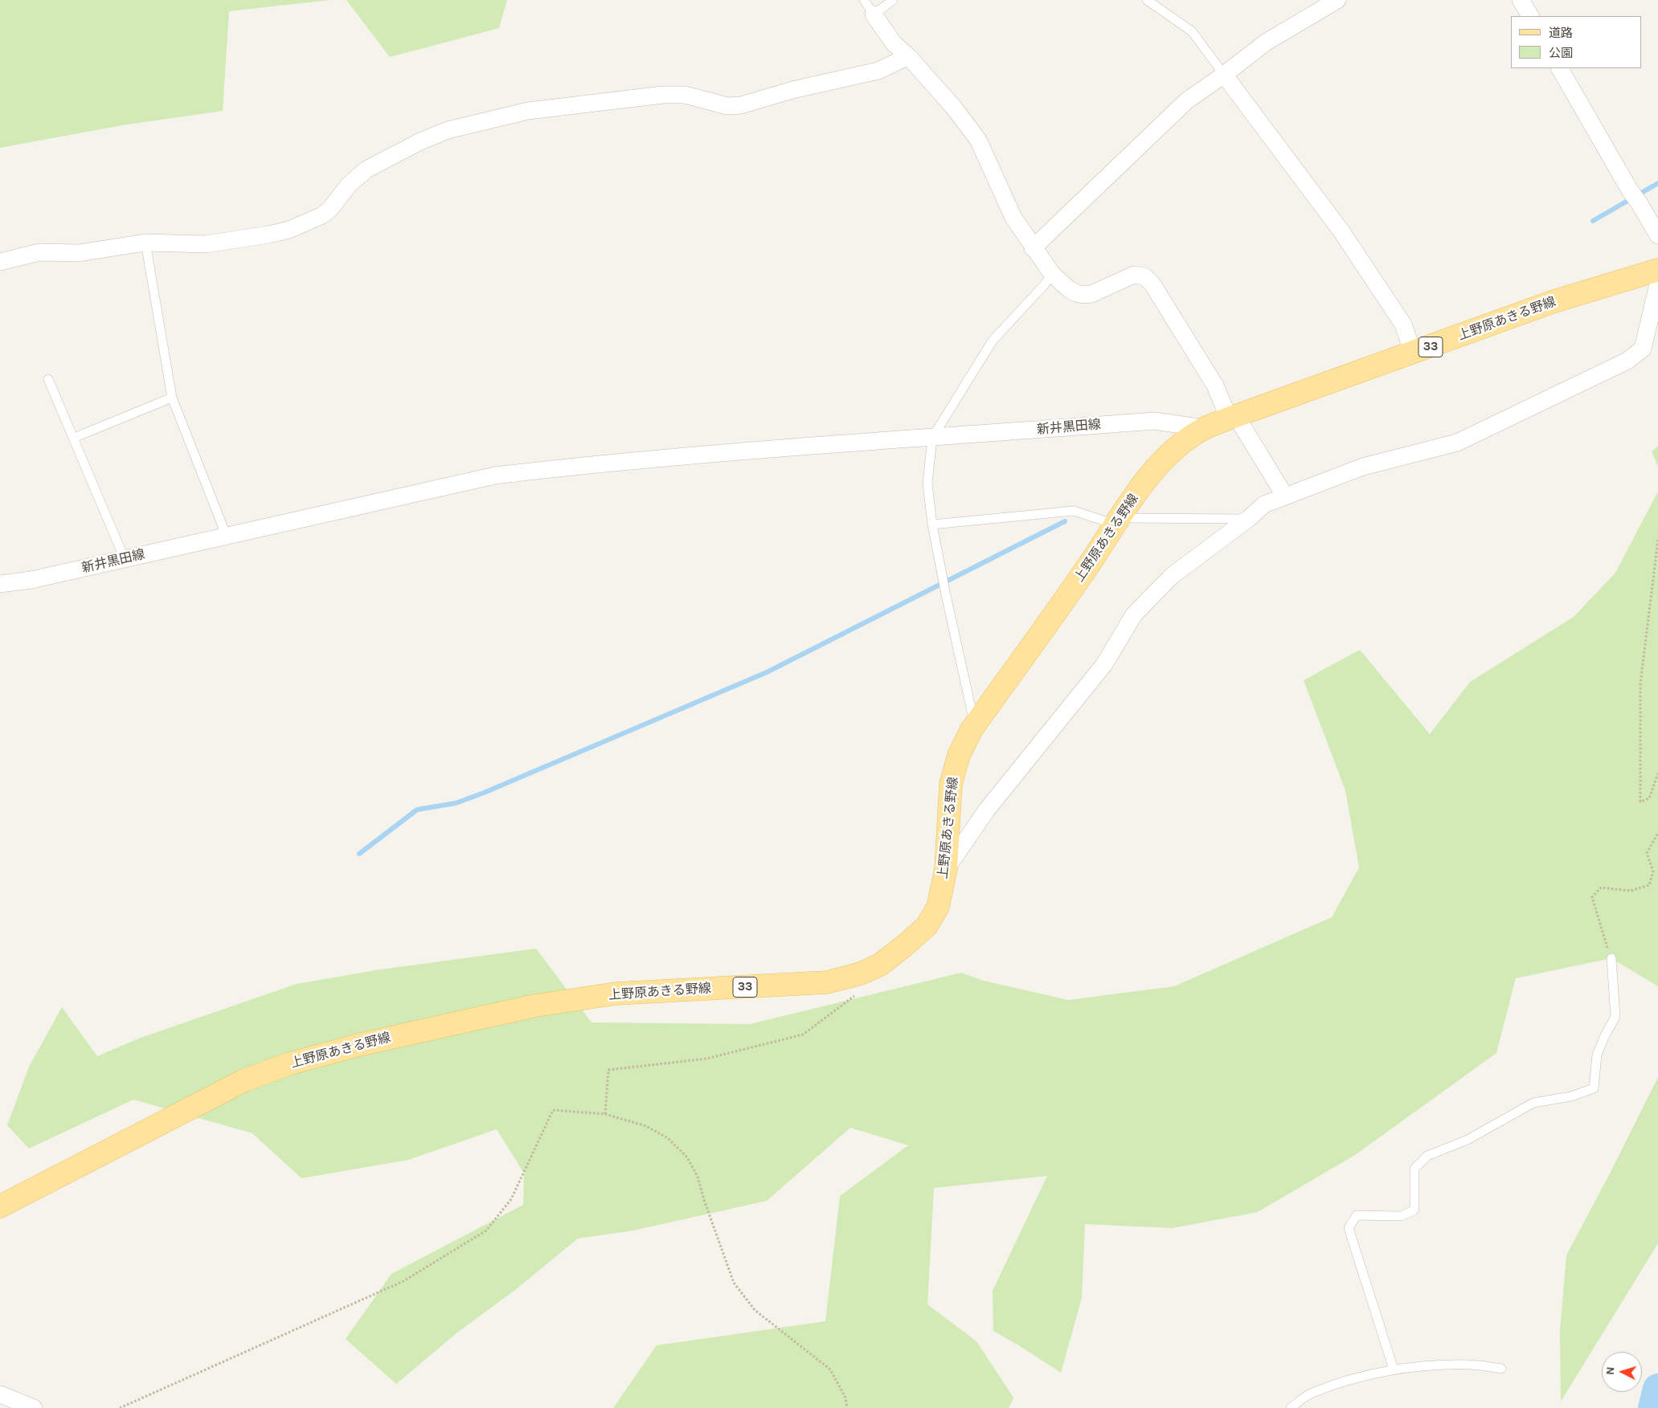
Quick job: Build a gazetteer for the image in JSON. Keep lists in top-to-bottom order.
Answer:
{
  "streets": {
    "main road": ["上野原あきる野線", "33"],
    "street": ["新井黒田線"]
  },
  "crossings": [
    ["上野原あきる野線", "新井黒田線"]
  ],
  "legend": ["道路", "公園"],
  "north": "left"
}
